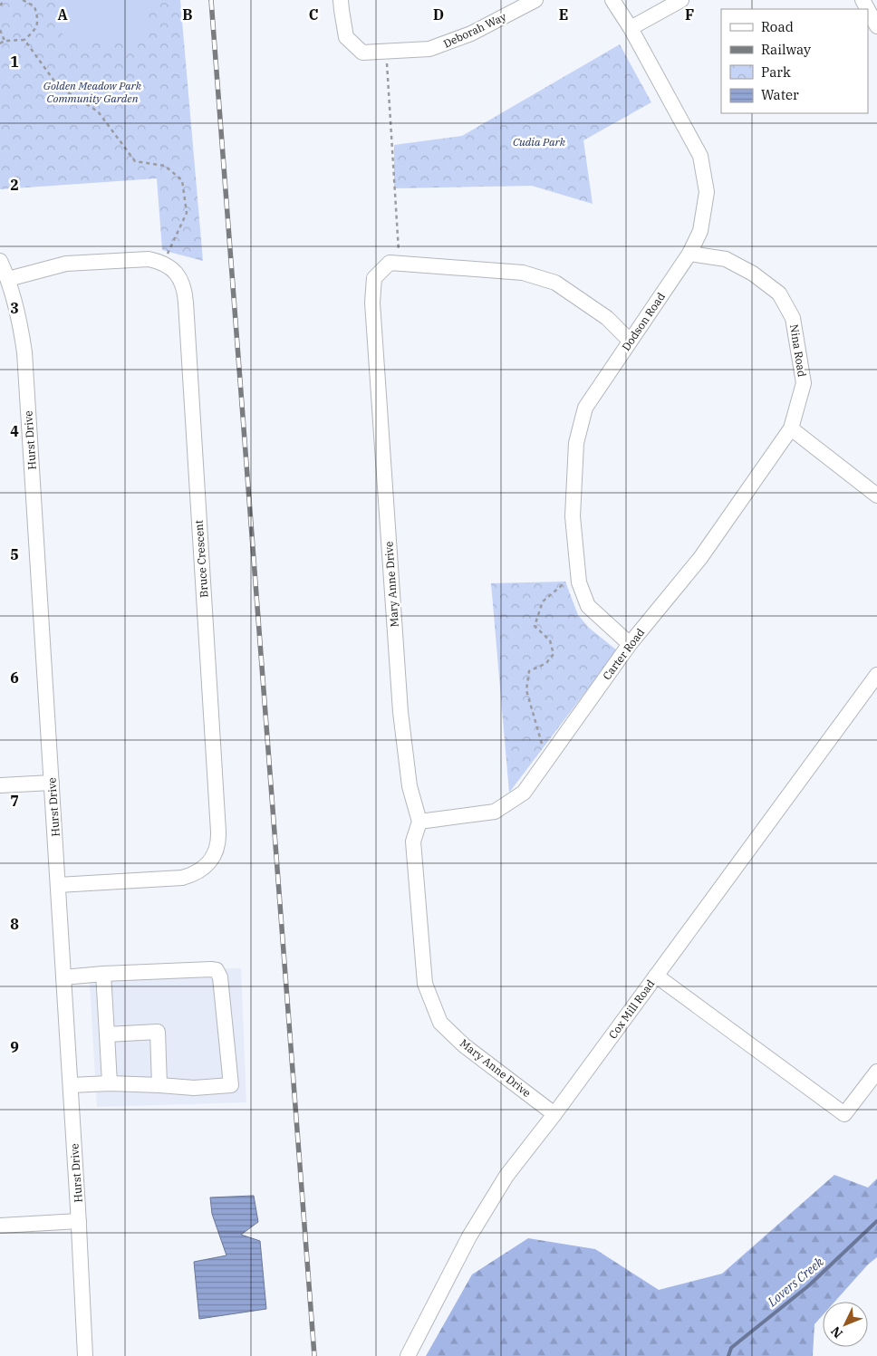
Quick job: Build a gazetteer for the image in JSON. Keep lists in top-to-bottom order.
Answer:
{
  "streets": {
    "street": [
      "Deborah Way",
      "Dodson Road",
      "Nina Road",
      "Hurst Drive",
      "Bruce Crescent",
      "Mary Anne Drive",
      "Carter Road",
      "Cox Mill Road"
    ]
  },
  "crossings": [
    ["Dodson Road", "Nina Road"],
    ["Dodson Road", "Carter Road"],
    ["Nina Road", "Carter Road"],
    ["Hurst Drive", "Bruce Crescent"],
    ["Mary Anne Drive", "Carter Road"],
    ["Mary Anne Drive", "Cox Mill Road"]
  ],
  "water": ["Lovers Creek"],
  "parks": ["Golden Meadow Park Community Garden", "Cudia Park"],
  "legend": [
    "Road",
    "Railway",
    "Park",
    "Water"
  ],
  "north": "bottom left",
  "grid": {
    "columns": [
      "A",
      "B",
      "C",
      "D",
      "E",
      "F"
    ],
    "rows": [
      "1",
      "2",
      "3",
      "4",
      "5",
      "6",
      "7",
      "8",
      "9"
    ]
  }
}
